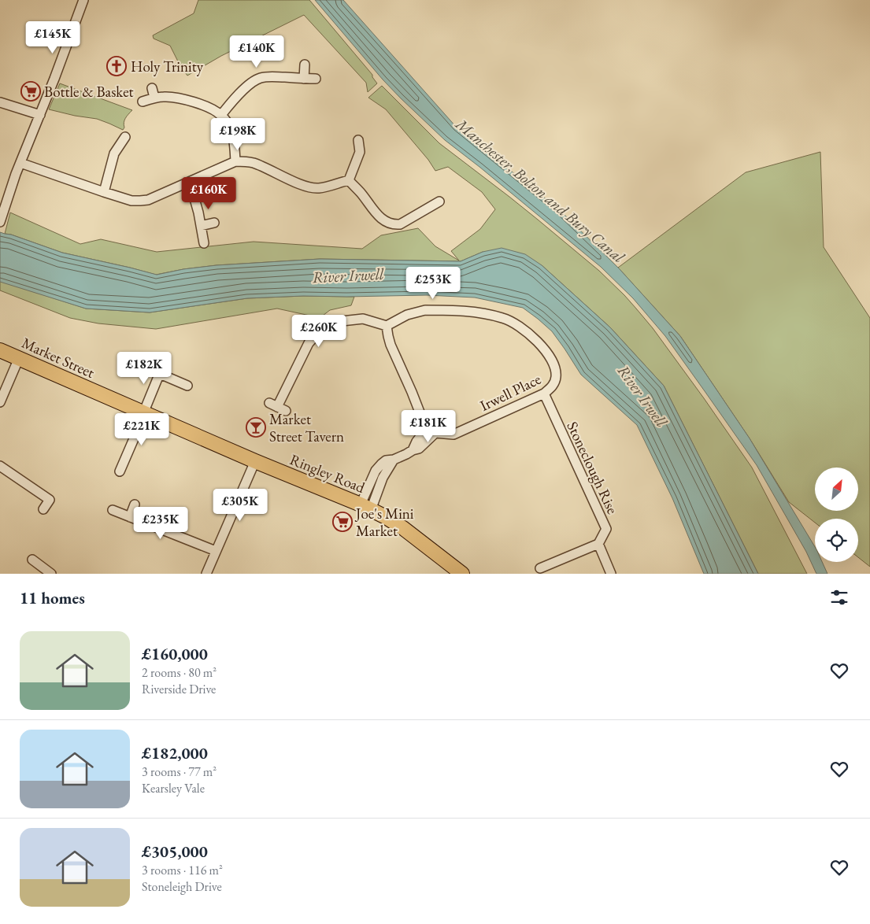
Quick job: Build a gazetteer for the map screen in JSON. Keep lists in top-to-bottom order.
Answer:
{
  "streets": {
    "main road": ["Market Street", "Ringley Road"],
    "street": ["Irwell Place", "Stoneclough Rise"]
  },
  "crossings": [
    ["Market Street", "Ringley Road"],
    ["Irwell Place", "Stoneclough Rise"]
  ],
  "water": ["Manchester, Bolton and Bury Canal", "River Irwell"],
  "places": {
    "church": ["Holy Trinity"],
    "supermarket": ["Bottle & Basket", "Joe's Mini Market"],
    "bar": ["Market Street Tavern"]
  },
  "north": "top right",
  "page": {
    "price": [
      "£145K",
      "£140K",
      "£198K",
      "£160K",
      "£253K",
      "£260K",
      "£182K",
      "£181K",
      "£221K",
      "£305K",
      "£235K"
    ],
    "heading": "11 homes",
    "list": [
      {
        "name": "£160,000",
        "note": "2 rooms · 80 m² · Riverside Drive"
      },
      {
        "name": "£182,000",
        "note": "3 rooms · 77 m² · Kearsley Vale"
      },
      {
        "name": "£305,000",
        "note": "3 rooms · 116 m² · Stoneleigh Drive"
      }
    ]
  }
}
